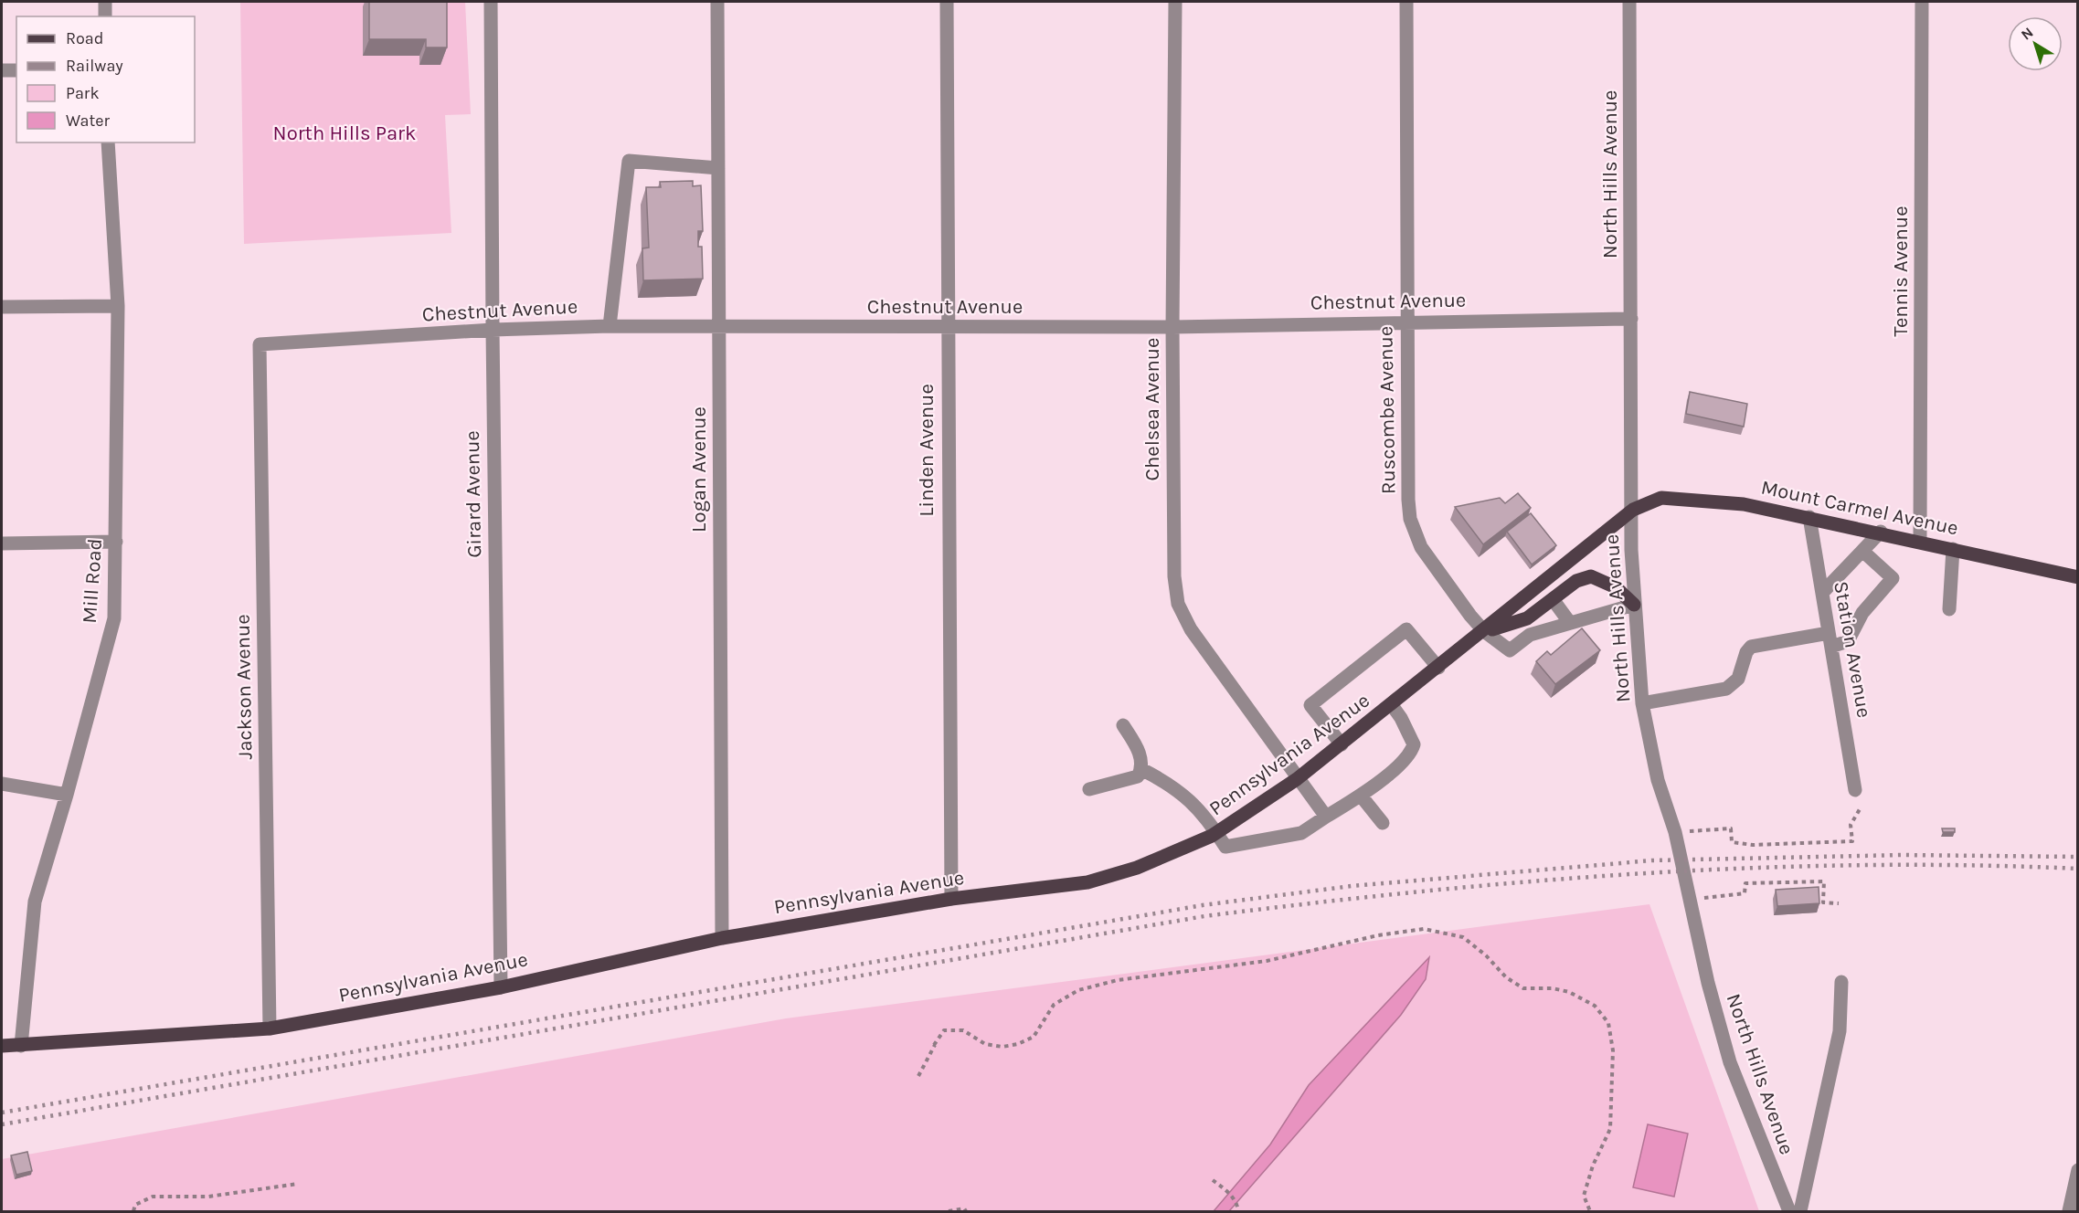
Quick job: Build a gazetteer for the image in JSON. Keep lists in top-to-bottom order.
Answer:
{
  "streets": {
    "main road": ["Mount Carmel Avenue", "Pennsylvania Avenue"],
    "street": [
      "North Hills Avenue",
      "Tennis Avenue",
      "Chestnut Avenue",
      "Chelsea Avenue",
      "Ruscombe Avenue",
      "Linden Avenue",
      "Logan Avenue",
      "Girard Avenue",
      "Mill Road",
      "Station Avenue",
      "Jackson Avenue"
    ]
  },
  "crossings": [
    ["North Hills Avenue", "Chestnut Avenue"],
    ["North Hills Avenue", "Mount Carmel Avenue"],
    ["North Hills Avenue", "Pennsylvania Avenue"],
    ["Tennis Avenue", "Mount Carmel Avenue"],
    ["Chestnut Avenue", "Chelsea Avenue"],
    ["Chestnut Avenue", "Ruscombe Avenue"],
    ["Chestnut Avenue", "Linden Avenue"],
    ["Chestnut Avenue", "Logan Avenue"],
    ["Chestnut Avenue", "Girard Avenue"],
    ["Chestnut Avenue", "Jackson Avenue"],
    ["Chelsea Avenue", "Pennsylvania Avenue"],
    ["Ruscombe Avenue", "Pennsylvania Avenue"],
    ["Linden Avenue", "Pennsylvania Avenue"],
    ["Logan Avenue", "Pennsylvania Avenue"],
    ["Girard Avenue", "Pennsylvania Avenue"],
    ["Mount Carmel Avenue", "Station Avenue"],
    ["Mount Carmel Avenue", "Pennsylvania Avenue"],
    ["Mill Road", "Pennsylvania Avenue"],
    ["Jackson Avenue", "Pennsylvania Avenue"]
  ],
  "parks": ["North Hills Park"],
  "legend": [
    "Road",
    "Railway",
    "Park",
    "Water"
  ],
  "north": "top left"
}
